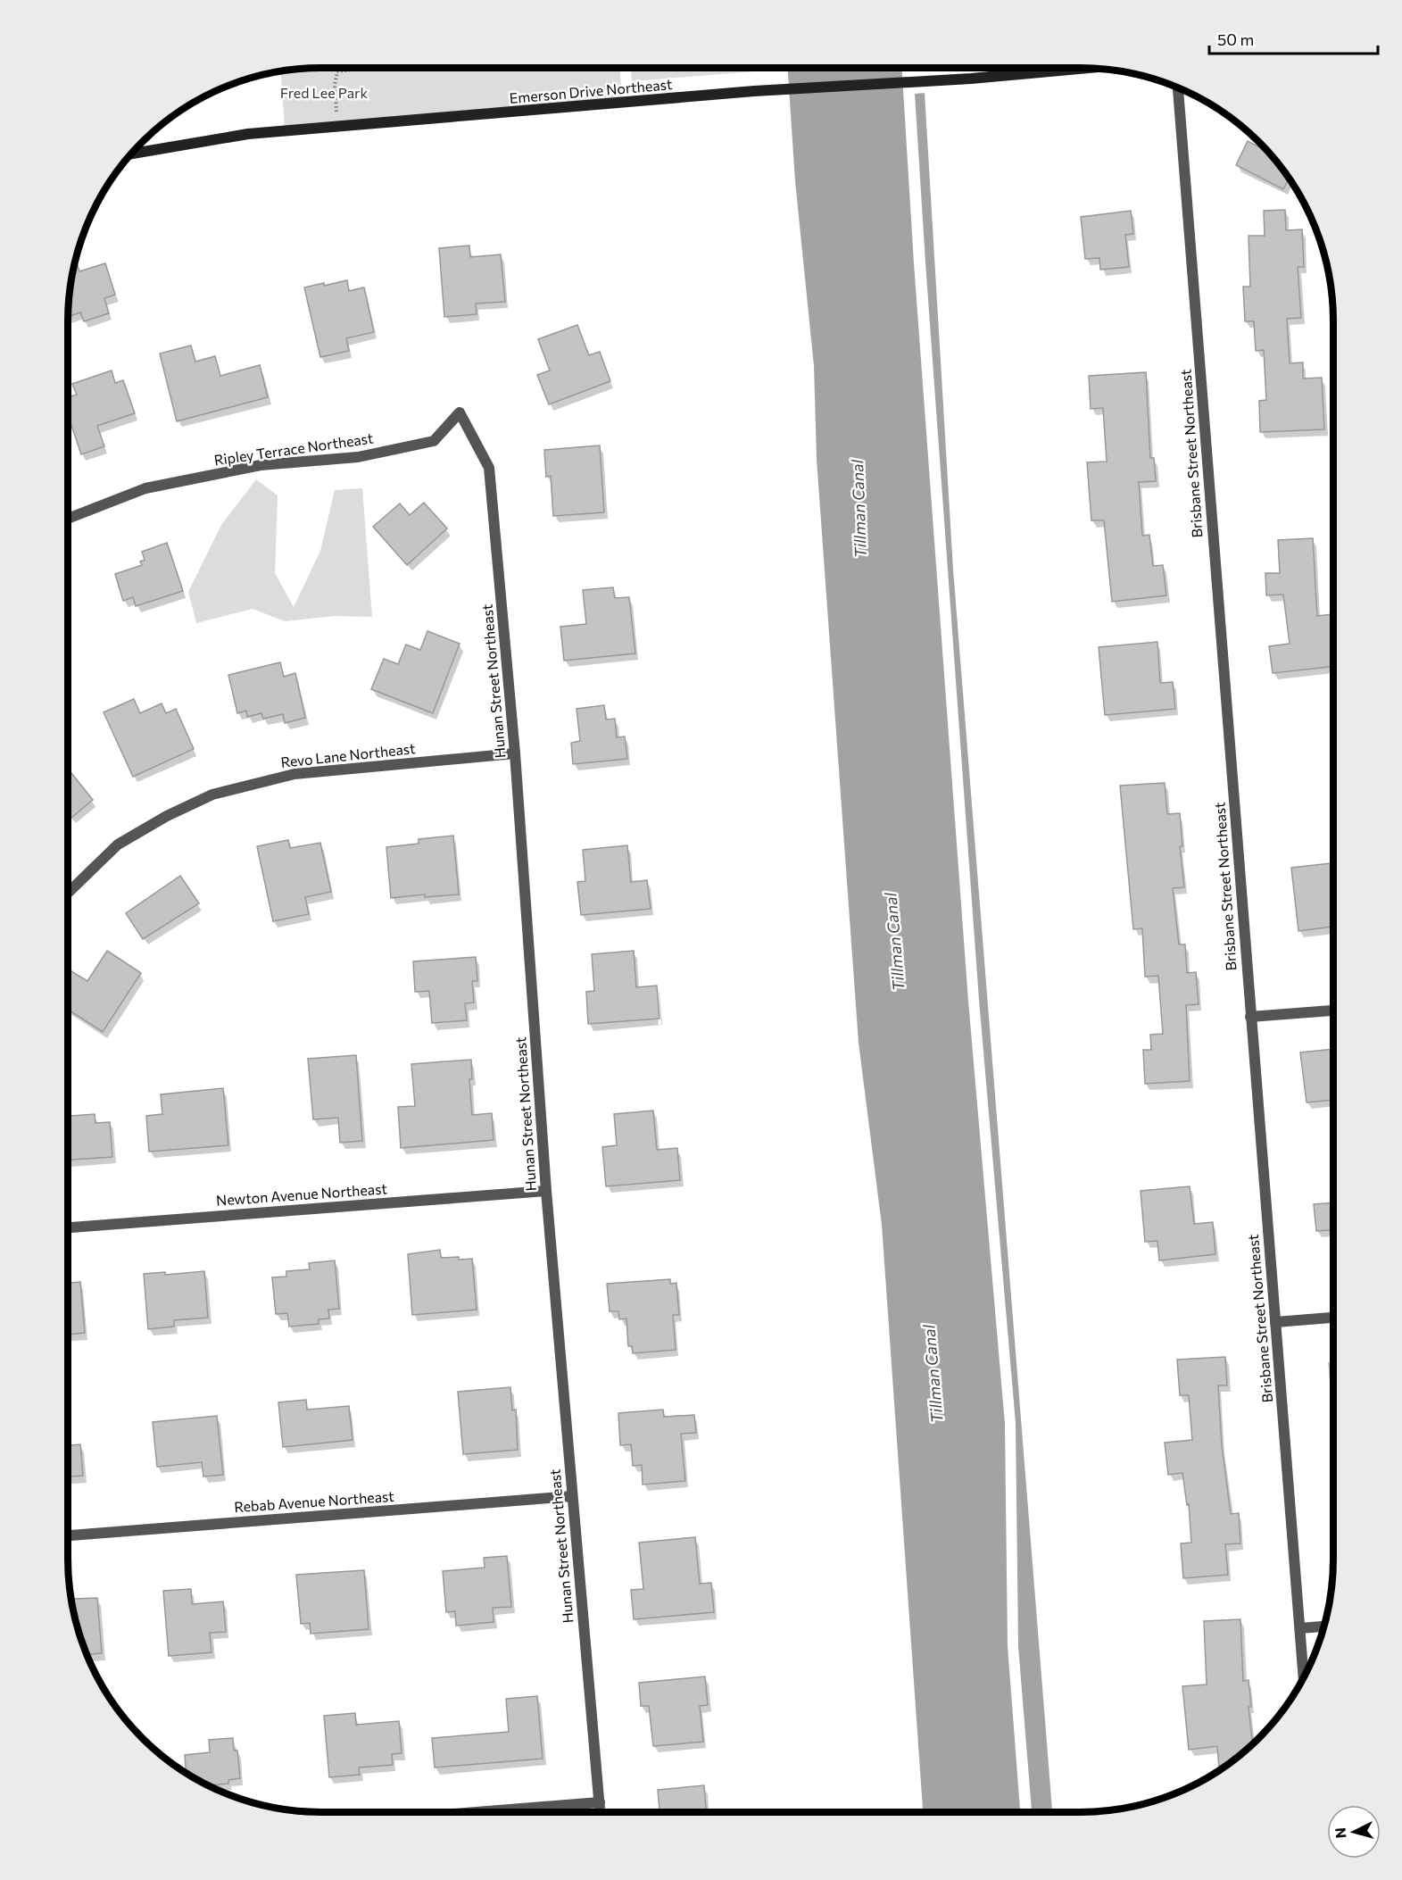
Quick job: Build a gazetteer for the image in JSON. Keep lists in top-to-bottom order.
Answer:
{
  "streets": {
    "street": [
      "Emerson Drive Northeast",
      "Ripley Terrace Northeast",
      "Brisbane Street Northeast",
      "Hunan Street Northeast",
      "Revo Lane Northeast",
      "Newton Avenue Northeast",
      "Rebab Avenue Northeast"
    ]
  },
  "crossings": [
    ["Ripley Terrace Northeast", "Hunan Street Northeast"],
    ["Hunan Street Northeast", "Revo Lane Northeast"],
    ["Hunan Street Northeast", "Newton Avenue Northeast"],
    ["Hunan Street Northeast", "Rebab Avenue Northeast"]
  ],
  "water": ["Tillman Canal"],
  "parks": ["Fred Lee Park"],
  "scale_bar": "50 m",
  "north": "left"
}
